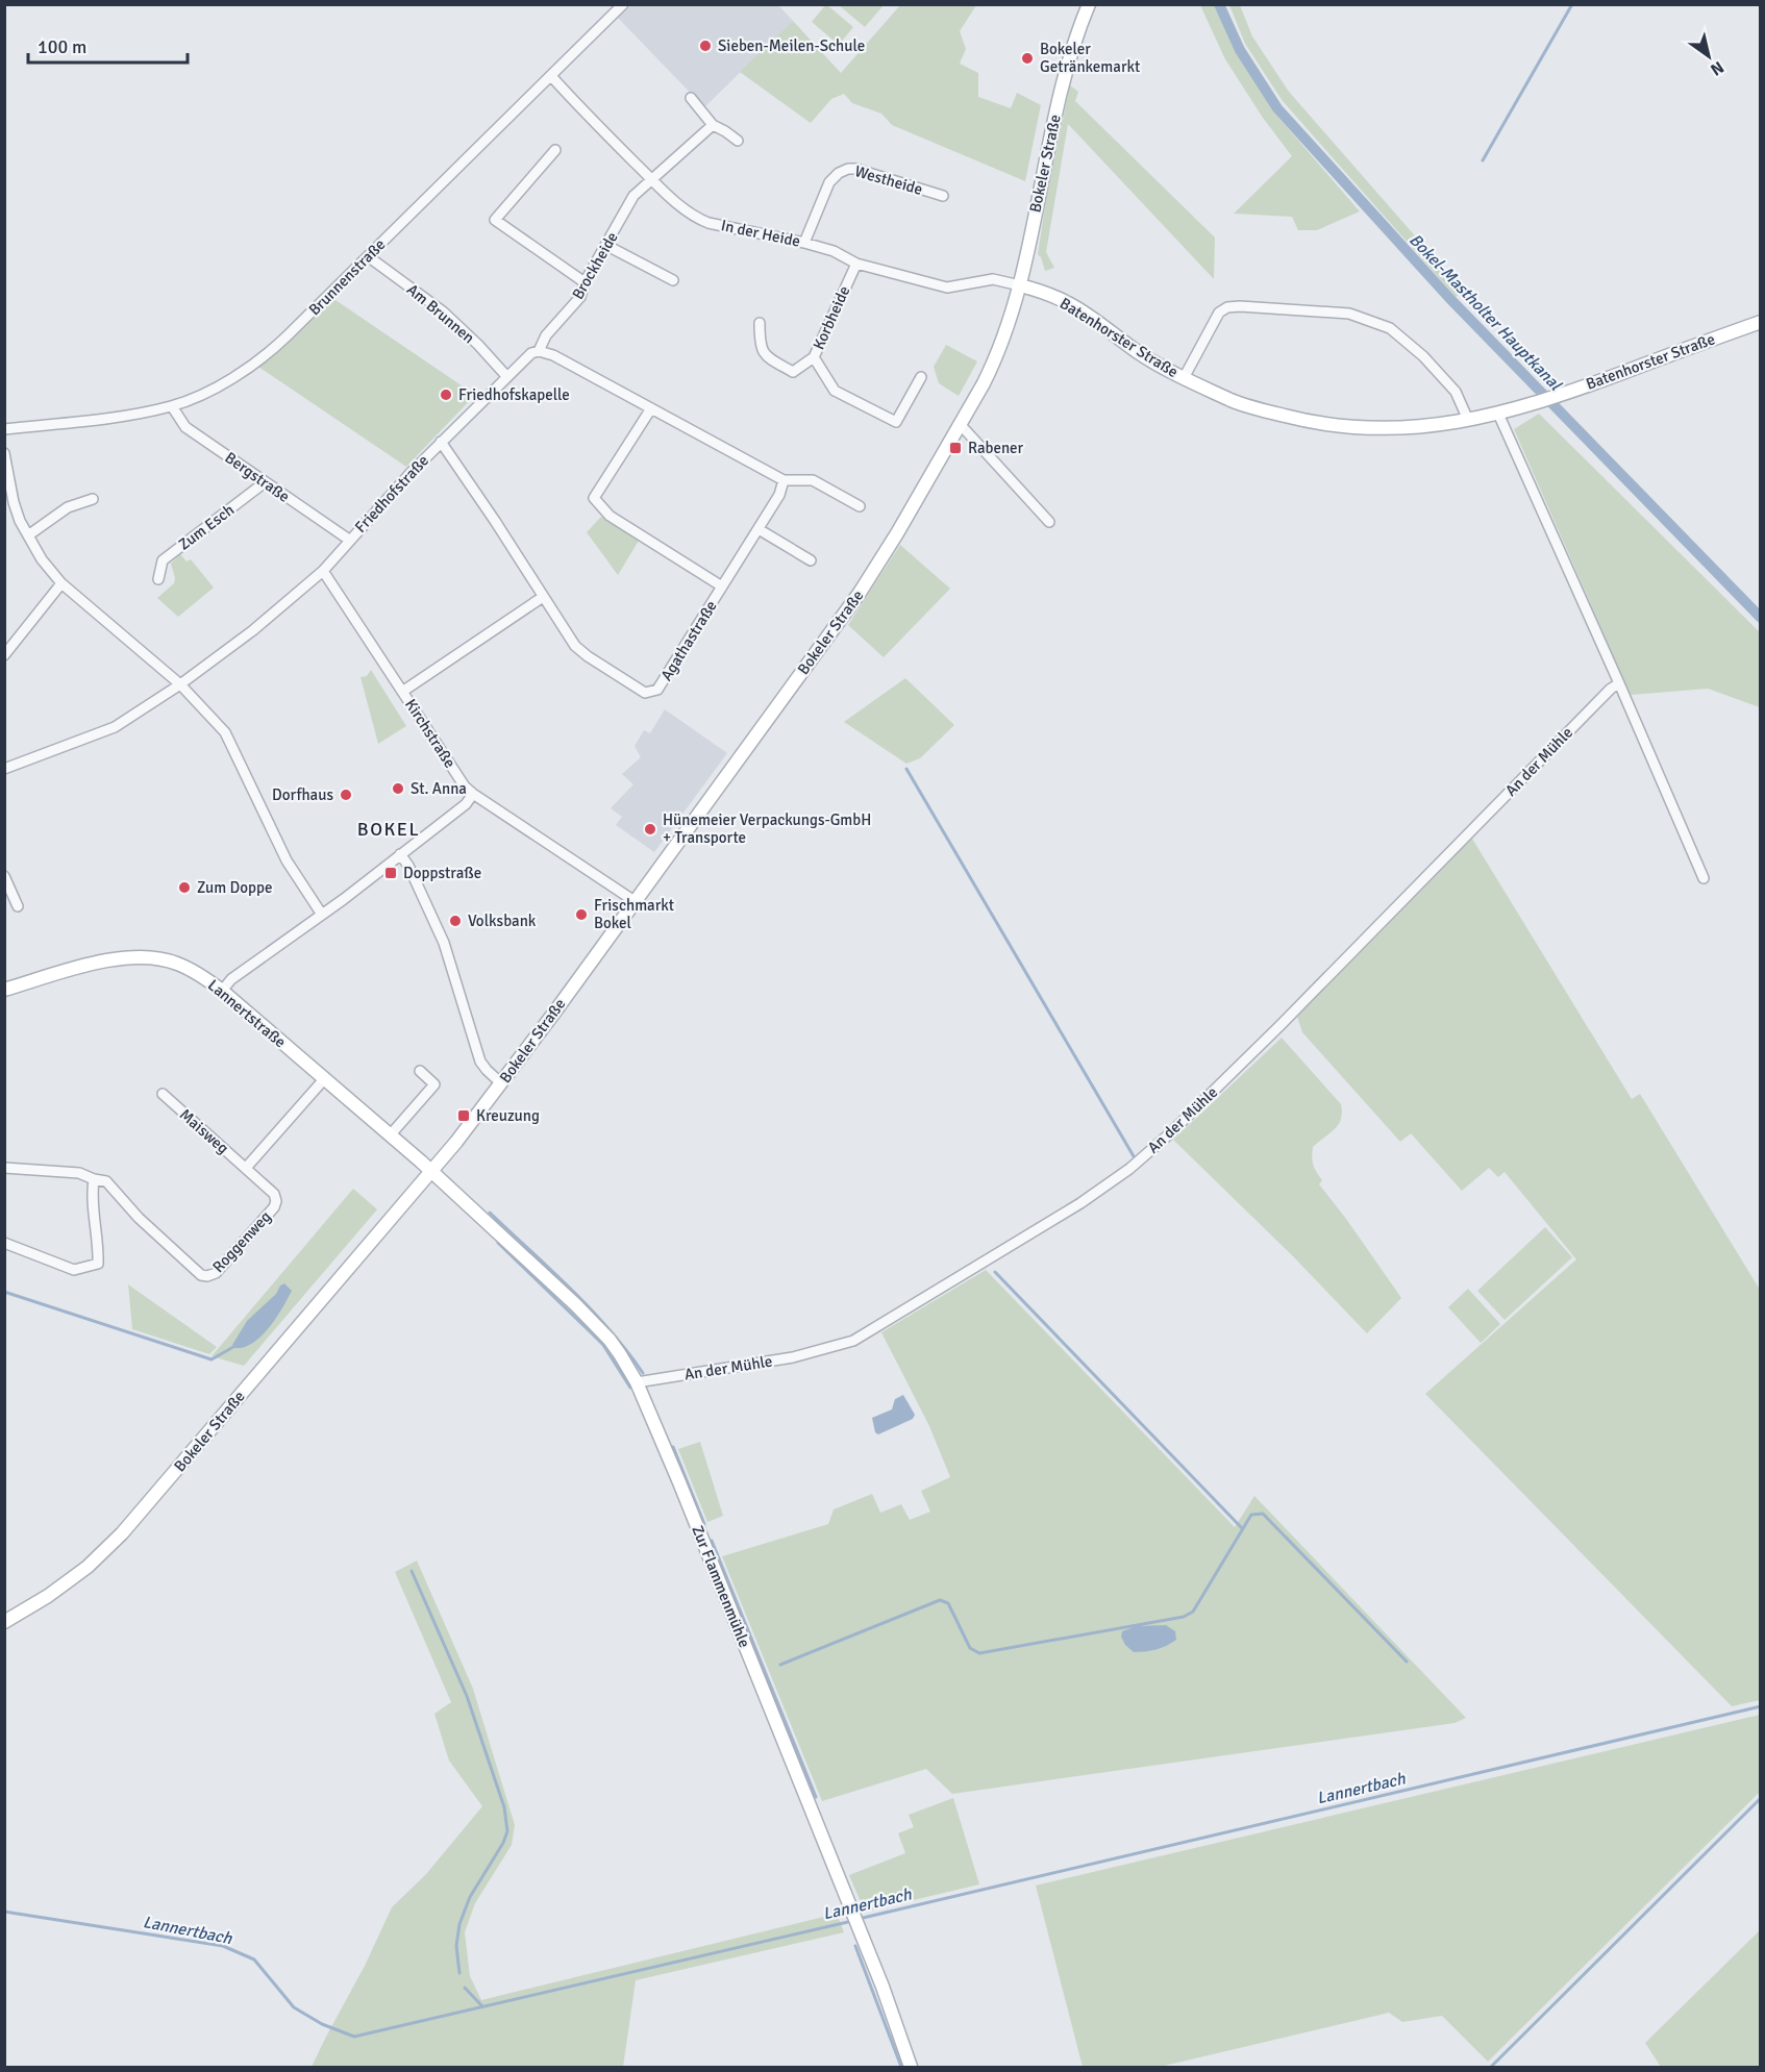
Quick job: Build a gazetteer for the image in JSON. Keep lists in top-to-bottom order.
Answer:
{
  "streets": {
    "street": [
      "Bokeler Straße",
      "Westheide",
      "In der Heide",
      "Brockheide",
      "Brunnenstraße",
      "Am Brunnen",
      "Korbheide",
      "Batenhorster Straße",
      "Bergstraße",
      "Friedhofstraße",
      "Zum Esch",
      "Agathastraße",
      "Kirchstraße",
      "An der Mühle",
      "Lannertstraße",
      "Maisweg",
      "Roggenweg",
      "Zur Flammenmühle"
    ]
  },
  "crossings": [
    ["Bokeler Straße", "In der Heide"],
    ["Bokeler Straße", "Batenhorster Straße"],
    ["Bokeler Straße", "Kirchstraße"],
    ["Bokeler Straße", "Lannertstraße"],
    ["Bokeler Straße", "Zur Flammenmühle"],
    ["Westheide", "In der Heide"],
    ["In der Heide", "Brockheide"],
    ["In der Heide", "Brunnenstraße"],
    ["In der Heide", "Korbheide"],
    ["In der Heide", "Batenhorster Straße"],
    ["Brockheide", "Friedhofstraße"],
    ["Brunnenstraße", "Am Brunnen"],
    ["Brunnenstraße", "Bergstraße"],
    ["Am Brunnen", "Friedhofstraße"],
    ["Bergstraße", "Friedhofstraße"],
    ["Bergstraße", "Zum Esch"],
    ["Friedhofstraße", "Agathastraße"],
    ["Friedhofstraße", "Kirchstraße"],
    ["An der Mühle", "Zur Flammenmühle"],
    ["Lannertstraße", "Zur Flammenmühle"],
    ["Maisweg", "Roggenweg"]
  ],
  "districts": ["BOKEL"],
  "water": ["Bokel-Mastholter Hauptkanal", "Lannertbach"],
  "places": {
    "other": [
      "Sieben-Meilen-Schule",
      "Bokeler Getränkemarkt",
      "Friedhofskapelle",
      "St. Anna",
      "Dorfhaus",
      "Hünemeier Verpackungs-GmbH + Transporte",
      "Zum Doppe",
      "Frischmarkt Bokel",
      "Volksbank"
    ],
    "transit": ["Rabener", "Doppstraße", "Kreuzung"]
  },
  "scale_bar": "100 m",
  "north": "bottom right"
}
